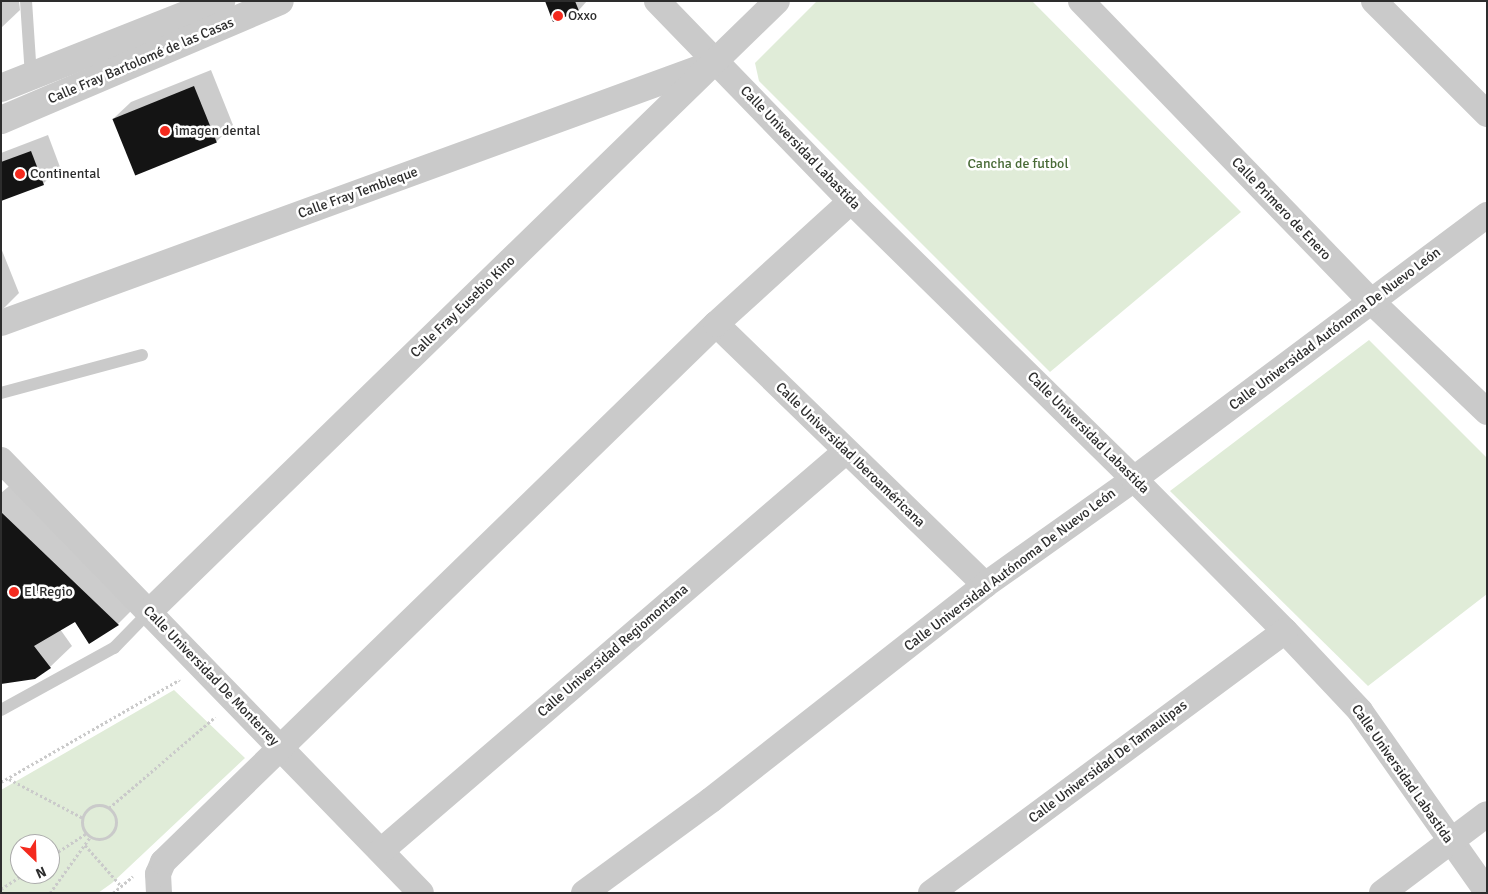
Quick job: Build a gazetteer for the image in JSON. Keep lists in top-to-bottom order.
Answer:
{
  "streets": {
    "street": [
      "Calle Fray Bartolomé de las Casas",
      "Calle Universidad Labastida",
      "Calle Fray Tembleque",
      "Calle Primero de Enero",
      "Calle Fray Eusebio Kino",
      "Calle Universidad Autónoma De Nuevo León",
      "Calle Universidad Iberoaméricana",
      "Calle Universidad Regiomontana",
      "Calle Universidad De Monterrey",
      "Calle Universidad De Tamaulipas"
    ]
  },
  "crossings": [
    ["Calle Universidad Labastida", "Calle Fray Tembleque"],
    ["Calle Universidad Labastida", "Calle Fray Eusebio Kino"],
    ["Calle Universidad Labastida", "Calle Universidad Autónoma De Nuevo León"],
    ["Calle Universidad Labastida", "Calle Universidad De Tamaulipas"],
    ["Calle Fray Tembleque", "Calle Fray Eusebio Kino"],
    ["Calle Primero de Enero", "Calle Universidad Autónoma De Nuevo León"],
    ["Calle Fray Eusebio Kino", "Calle Universidad De Monterrey"],
    ["Calle Universidad Autónoma De Nuevo León", "Calle Universidad Iberoaméricana"],
    ["Calle Universidad Iberoaméricana", "Calle Universidad Regiomontana"],
    ["Calle Universidad Regiomontana", "Calle Universidad De Monterrey"]
  ],
  "parks": ["Cancha de futbol"],
  "places": [
    "Oxxo",
    "imagen dental",
    "Continental",
    "El Regio"
  ],
  "north": "bottom right"
}
